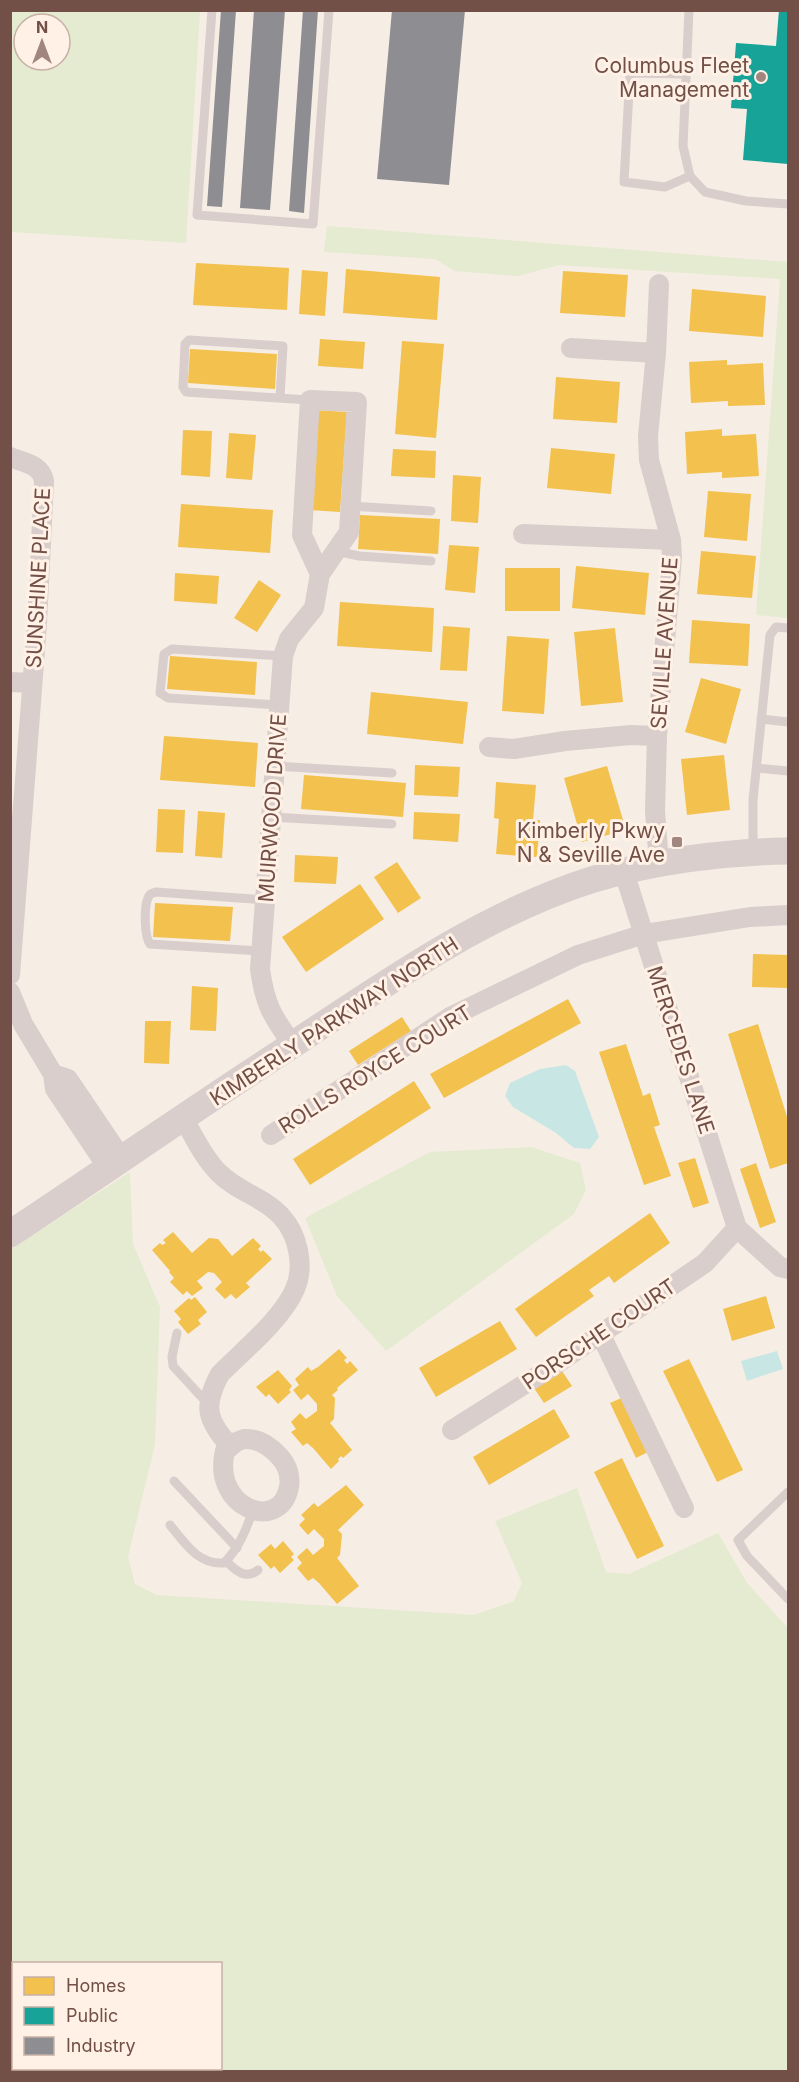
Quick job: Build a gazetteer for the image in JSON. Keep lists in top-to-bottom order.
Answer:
{
  "streets": {
    "street": [
      "SUNSHINE PLACE",
      "SEVILLE AVENUE",
      "MUIRWOOD DRIVE",
      "KIMBERLY PARKWAY NORTH",
      "MERCEDES LANE",
      "ROLLS ROYCE COURT",
      "PORSCHE COURT"
    ]
  },
  "crossings": [
    ["SEVILLE AVENUE", "KIMBERLY PARKWAY NORTH"],
    ["MUIRWOOD DRIVE", "KIMBERLY PARKWAY NORTH"],
    ["KIMBERLY PARKWAY NORTH", "MERCEDES LANE"],
    ["MERCEDES LANE", "ROLLS ROYCE COURT"],
    ["MERCEDES LANE", "PORSCHE COURT"]
  ],
  "places": {
    "other": ["Columbus Fleet Management"],
    "transit": ["Kimberly Pkwy N & Seville Ave"]
  },
  "legend": ["Homes", "Public", "Industry"],
  "north": "top"
}
